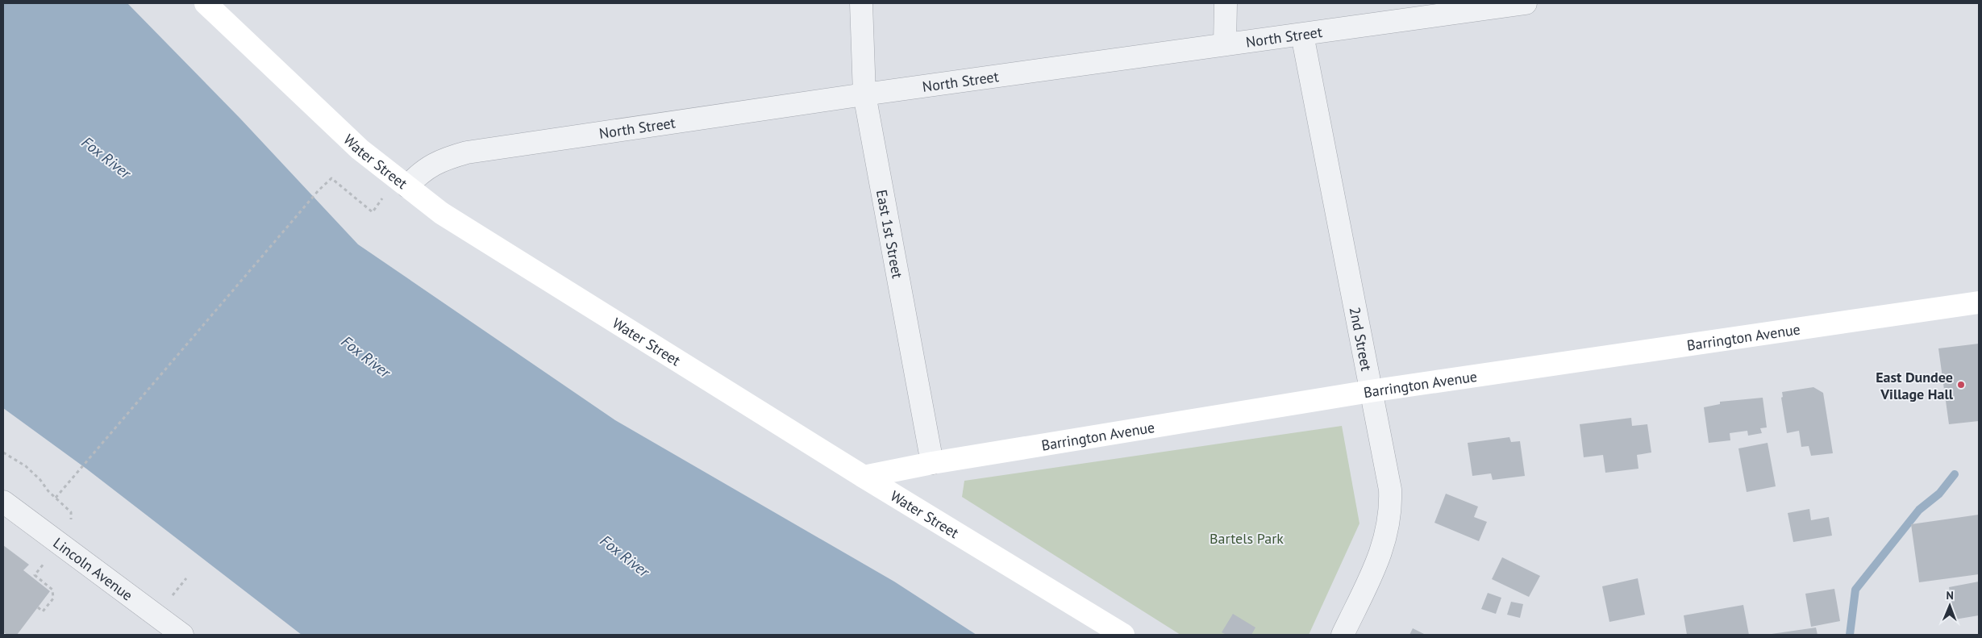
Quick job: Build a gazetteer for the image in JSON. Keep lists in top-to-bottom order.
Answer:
{
  "streets": {
    "street": [
      "North Street",
      "Water Street",
      "East 1st Street",
      "Barrington Avenue",
      "2nd Street",
      "Lincoln Avenue"
    ]
  },
  "crossings": [
    ["North Street", "Water Street"],
    ["North Street", "East 1st Street"],
    ["North Street", "2nd Street"],
    ["Water Street", "Barrington Avenue"],
    ["East 1st Street", "Barrington Avenue"],
    ["Barrington Avenue", "2nd Street"]
  ],
  "water": ["Fox River"],
  "parks": ["Bartels Park"],
  "places": ["East Dundee Village Hall"],
  "north": "top"
}
